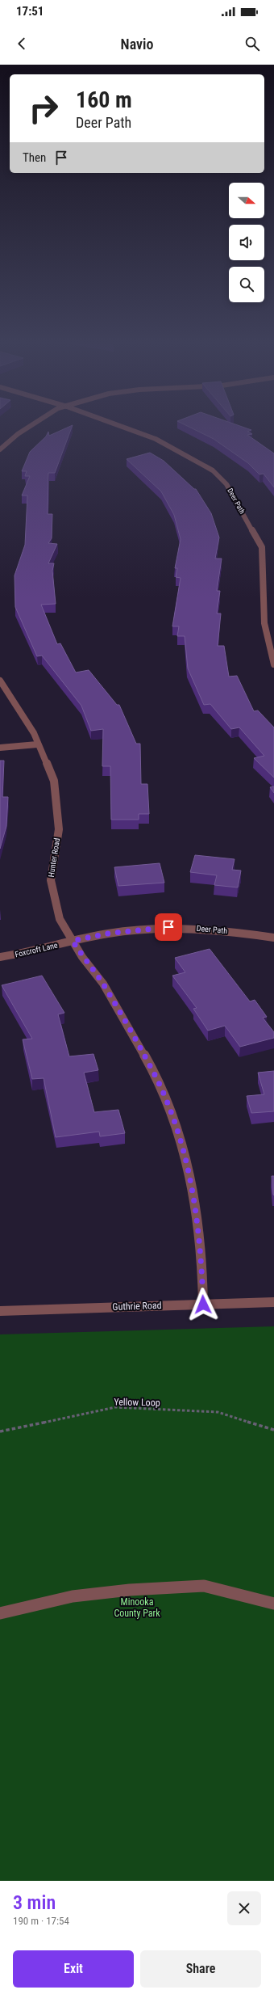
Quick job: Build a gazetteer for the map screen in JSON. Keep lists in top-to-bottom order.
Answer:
{
  "streets": {
    "street": [
      "Deer Path",
      "Hunter Road",
      "Foxcroft Lane",
      "Guthrie Road"
    ],
    "path": ["Yellow Loop"]
  },
  "crossings": [
    ["Deer Path", "Hunter Road"],
    ["Deer Path", "Foxcroft Lane"],
    ["Hunter Road", "Foxcroft Lane"],
    ["Hunter Road", "Guthrie Road"]
  ],
  "parks": ["Minooka County Park"],
  "north": "right",
  "page": {
    "status": "17:51",
    "header": "Navio",
    "turn": ["160 m", "Deer Path"],
    "then": "Then",
    "heading": ["3 min", "190 m · 17:54"],
    "buttons": ["Exit", "Share"]
  }
}
